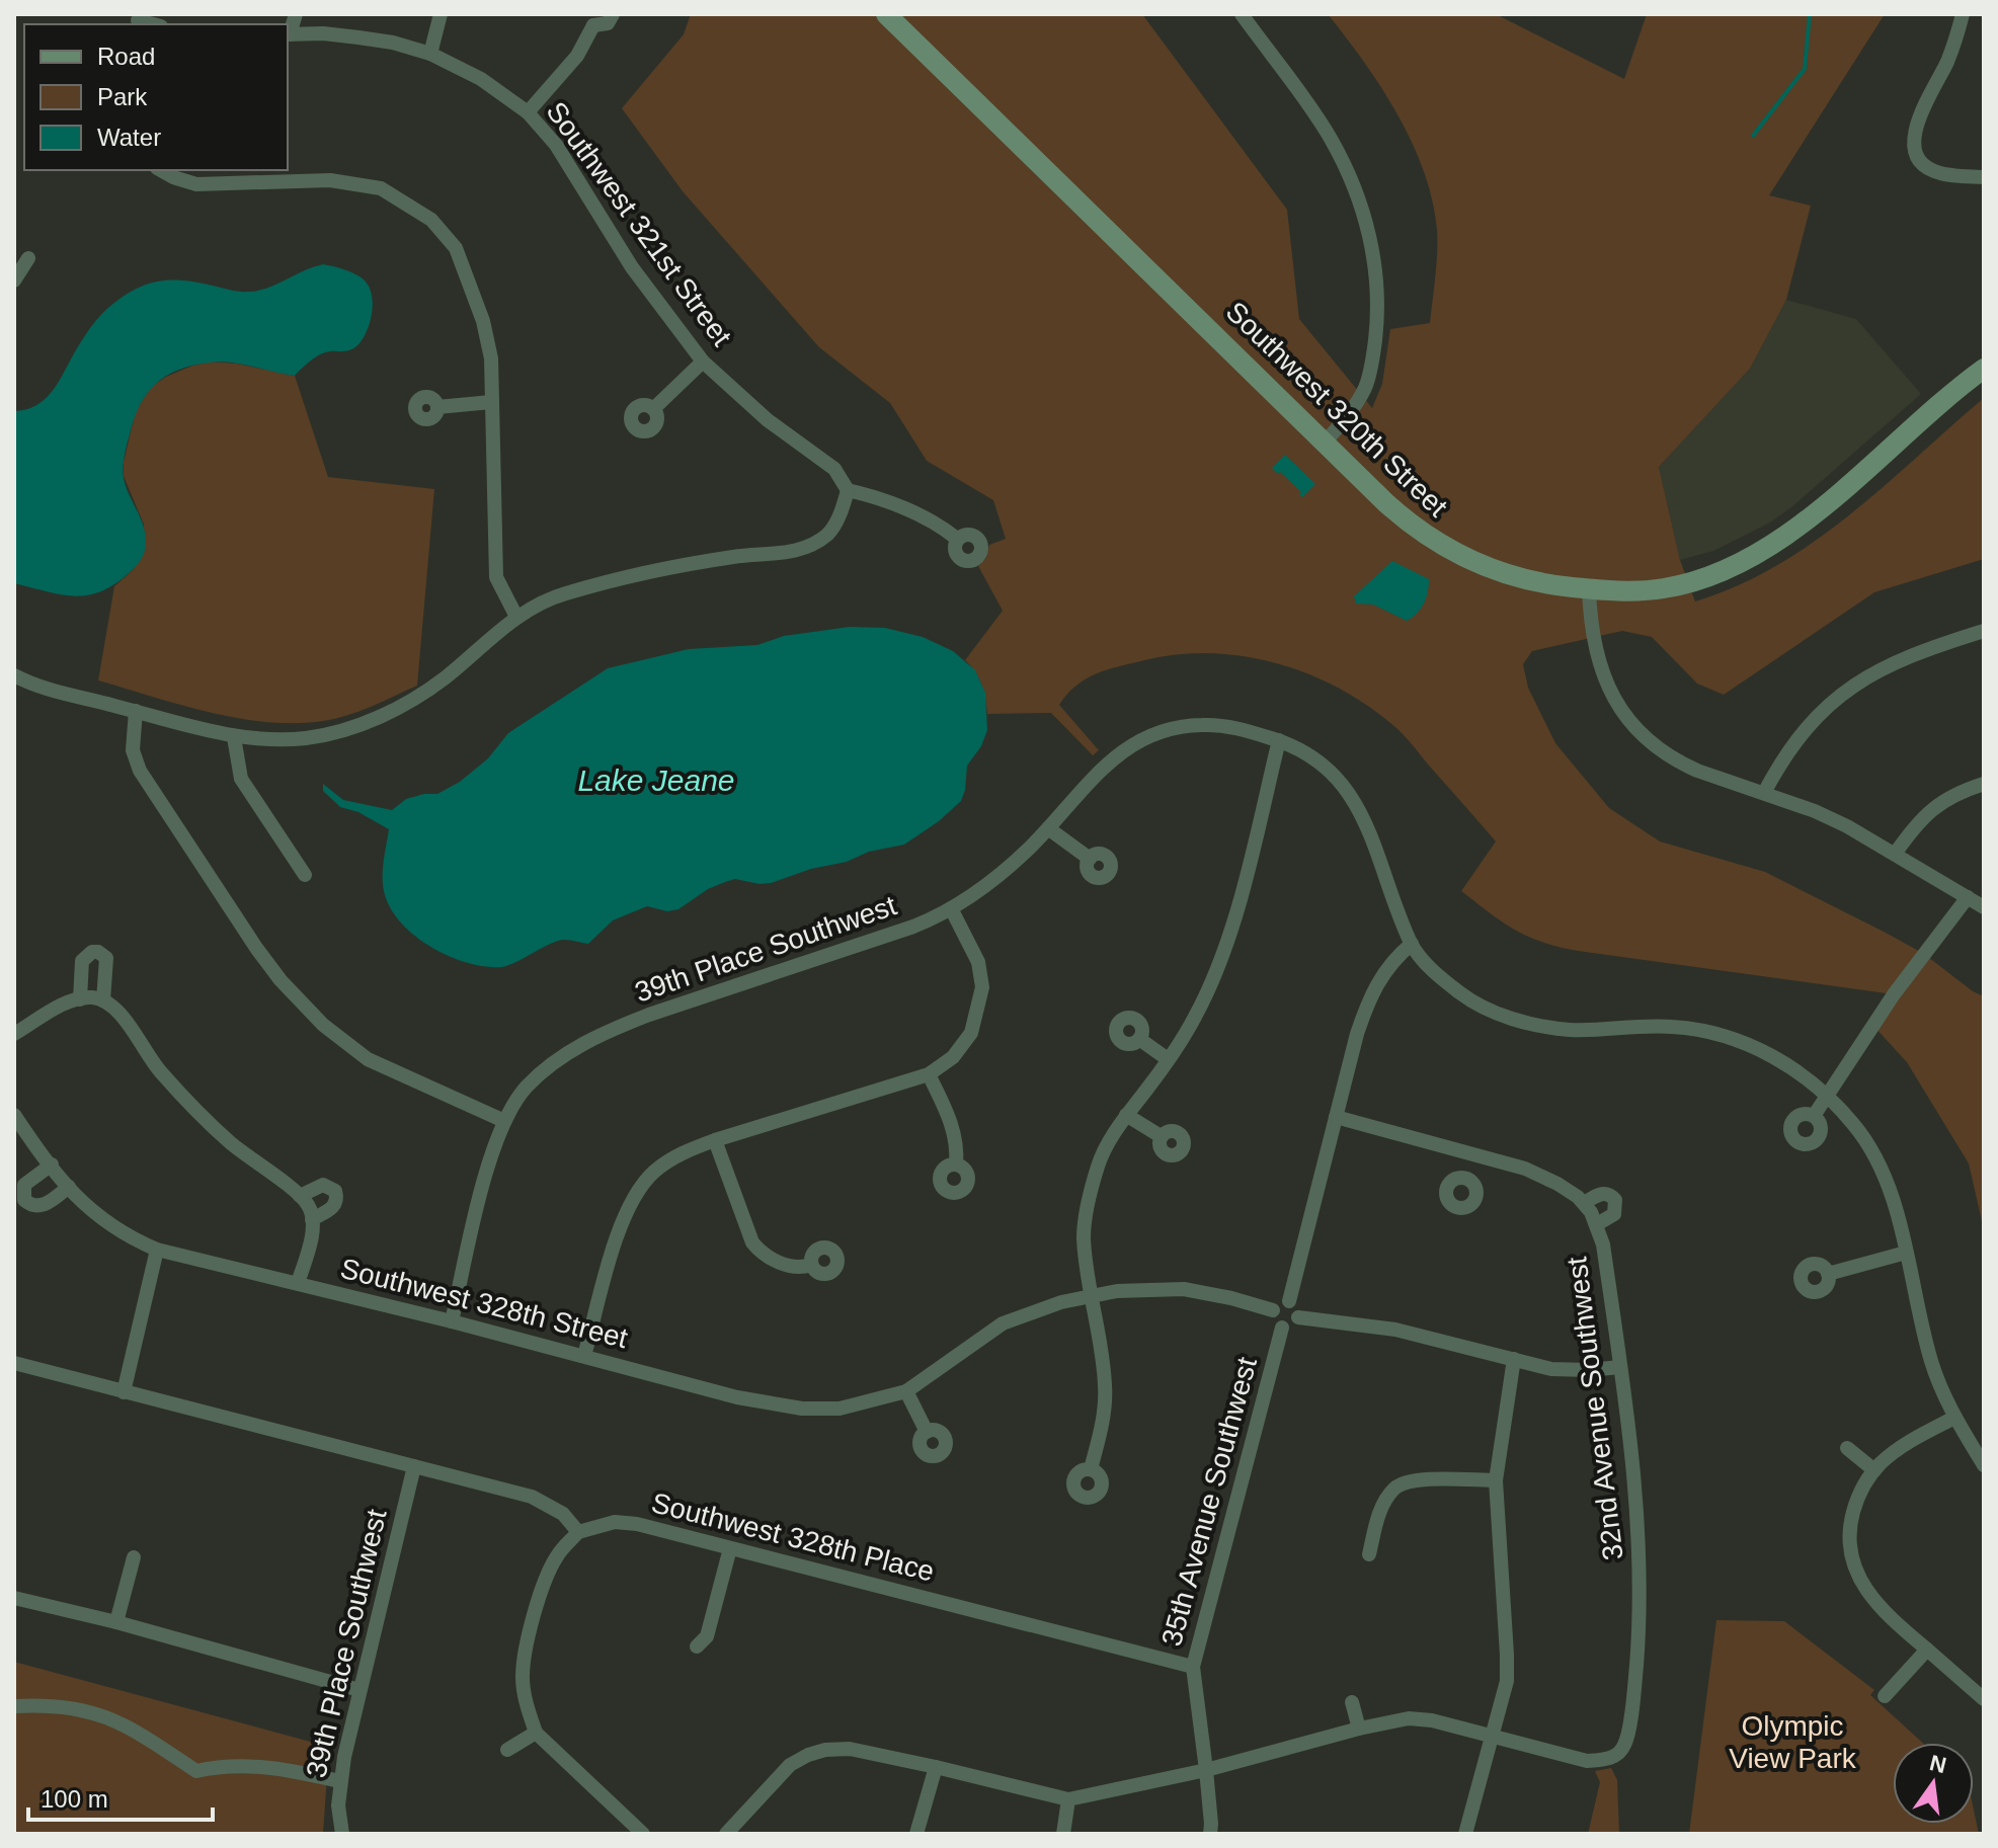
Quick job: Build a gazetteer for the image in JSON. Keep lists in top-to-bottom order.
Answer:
{
  "streets": {
    "main road": ["Southwest 320th Street"],
    "street": [
      "Southwest 321st Street",
      "39th Place Southwest",
      "Southwest 328th Street",
      "32nd Avenue Southwest",
      "35th Avenue Southwest",
      "Southwest 328th Place"
    ]
  },
  "crossings": [
    ["39th Place Southwest", "Southwest 328th Street"],
    ["Southwest 328th Street", "35th Avenue Southwest"],
    ["35th Avenue Southwest", "Southwest 328th Place"]
  ],
  "water": ["Lake Jeane"],
  "parks": ["Olympic View Park"],
  "legend": ["Road", "Park", "Water"],
  "scale_bar": "100 m",
  "north": "top"
}
